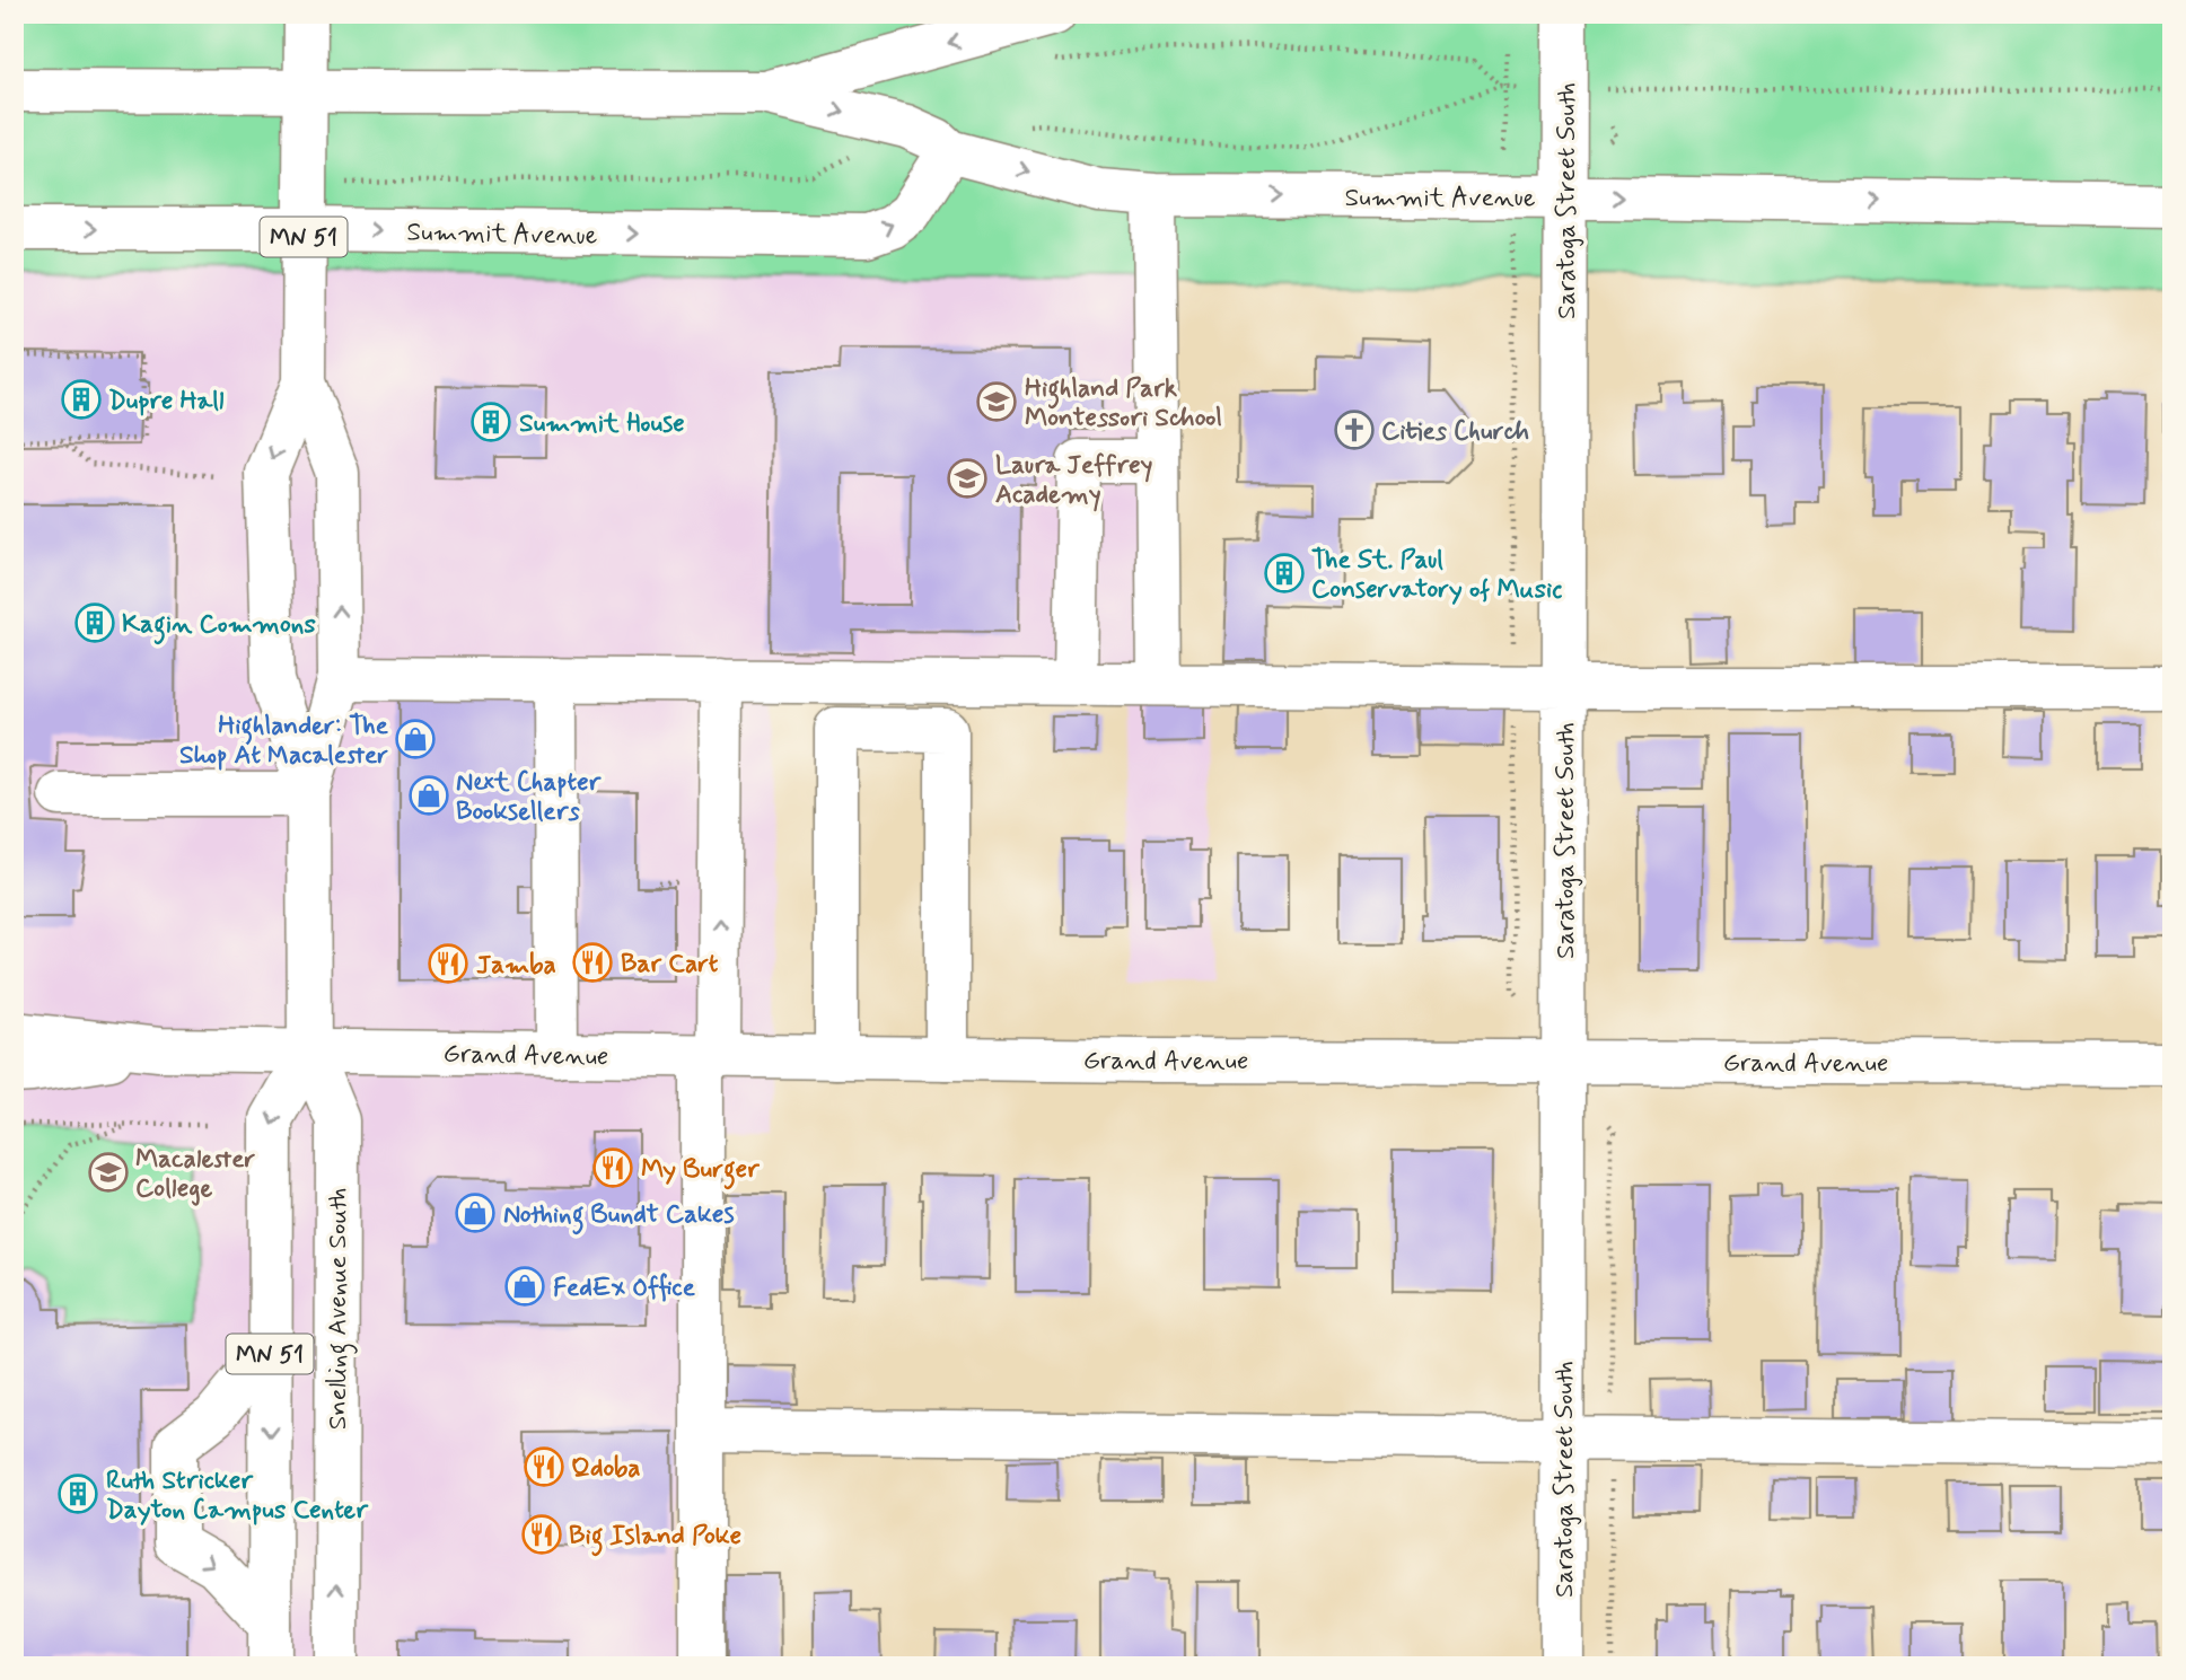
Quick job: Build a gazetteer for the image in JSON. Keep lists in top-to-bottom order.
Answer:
{
  "streets": {
    "street": [
      "Summit Avenue",
      "Saratoga Street South",
      "MN 51",
      "Grand Avenue",
      "Snelling Avenue South"
    ]
  },
  "crossings": [
    ["Summit Avenue", "Saratoga Street South"],
    ["Summit Avenue", "Snelling Avenue South"],
    ["Saratoga Street South", "Grand Avenue"],
    ["Grand Avenue", "Snelling Avenue South"]
  ],
  "places": {
    "building": [
      "Dupre Hall",
      "Summit House",
      "The St. Paul Conservatory of Music",
      "Kagin Commons",
      "Ruth Stricker Dayton Campus Center"
    ],
    "school or university": ["Highland Park Montessori School", "Laura Jeffrey Academy", "Macalester College"],
    "church": ["Cities Church"],
    "shop": [
      "Highlander: The Shop At Macalester",
      "Next Chapter Booksellers",
      "Nothing Bundt Cakes",
      "FedEx Office"
    ],
    "restaurant": [
      "Bar Cart",
      "Jamba",
      "My Burger",
      "Qdoba",
      "Big Island Poke"
    ]
  }
}
